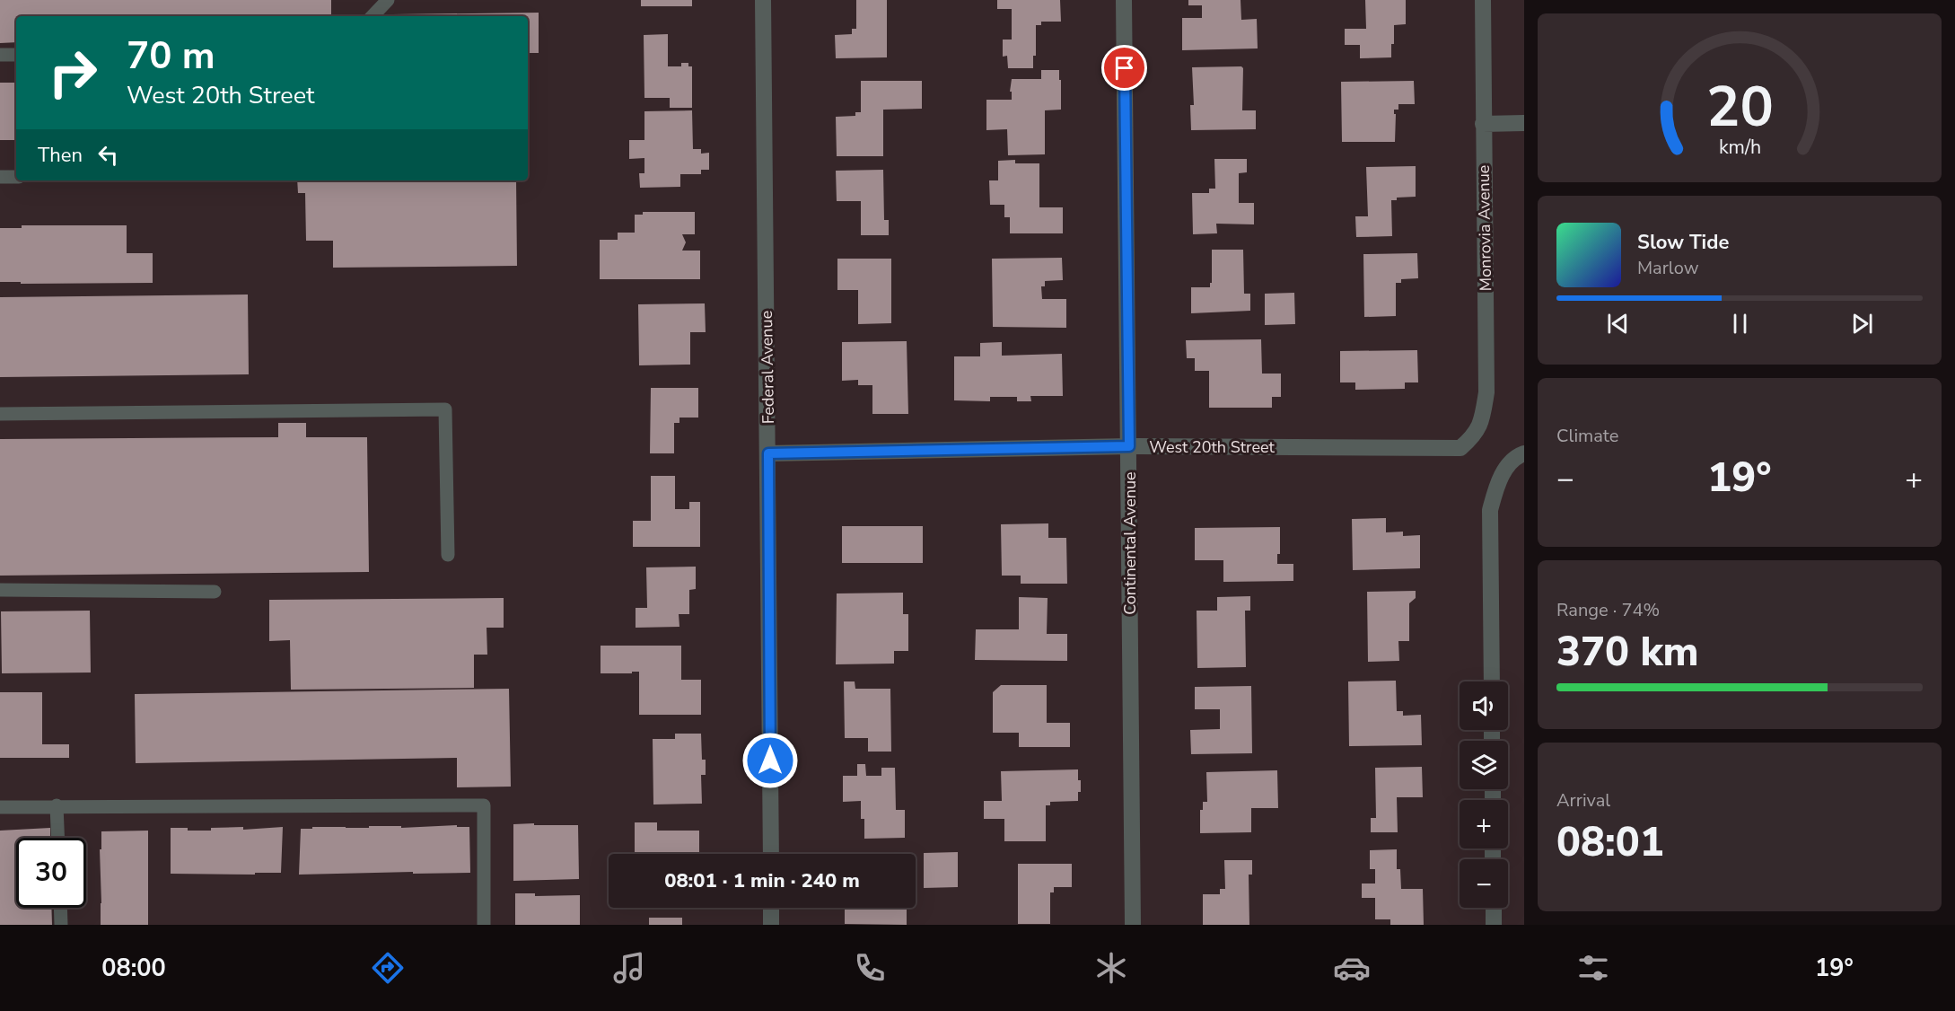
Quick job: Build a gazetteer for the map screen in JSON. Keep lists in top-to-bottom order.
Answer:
{
  "streets": {
    "street": [
      "Monrovia Avenue",
      "Federal Avenue",
      "West 20th Street",
      "Continental Avenue"
    ]
  },
  "crossings": [
    ["Monrovia Avenue", "West 20th Street"],
    ["Federal Avenue", "West 20th Street"],
    ["West 20th Street", "Continental Avenue"]
  ],
  "page": {
    "turn": ["70 m", "West 20th Street"],
    "then": "Then",
    "song": ["Slow Tide", "Marlow"],
    "tile": [
      "Climate",
      ["Range · 74%", "370 km"],
      ["Arrival", "08:01"]
    ],
    "heat": ["−", "19°", "+"],
    "map_buttons": ["+", "−"],
    "limit": "30",
    "trip": "08:01 · 1 min · 240 m",
    "tabs": ["08:00", "19°"],
    "gauge": ["20", "km/h"]
  }
}
